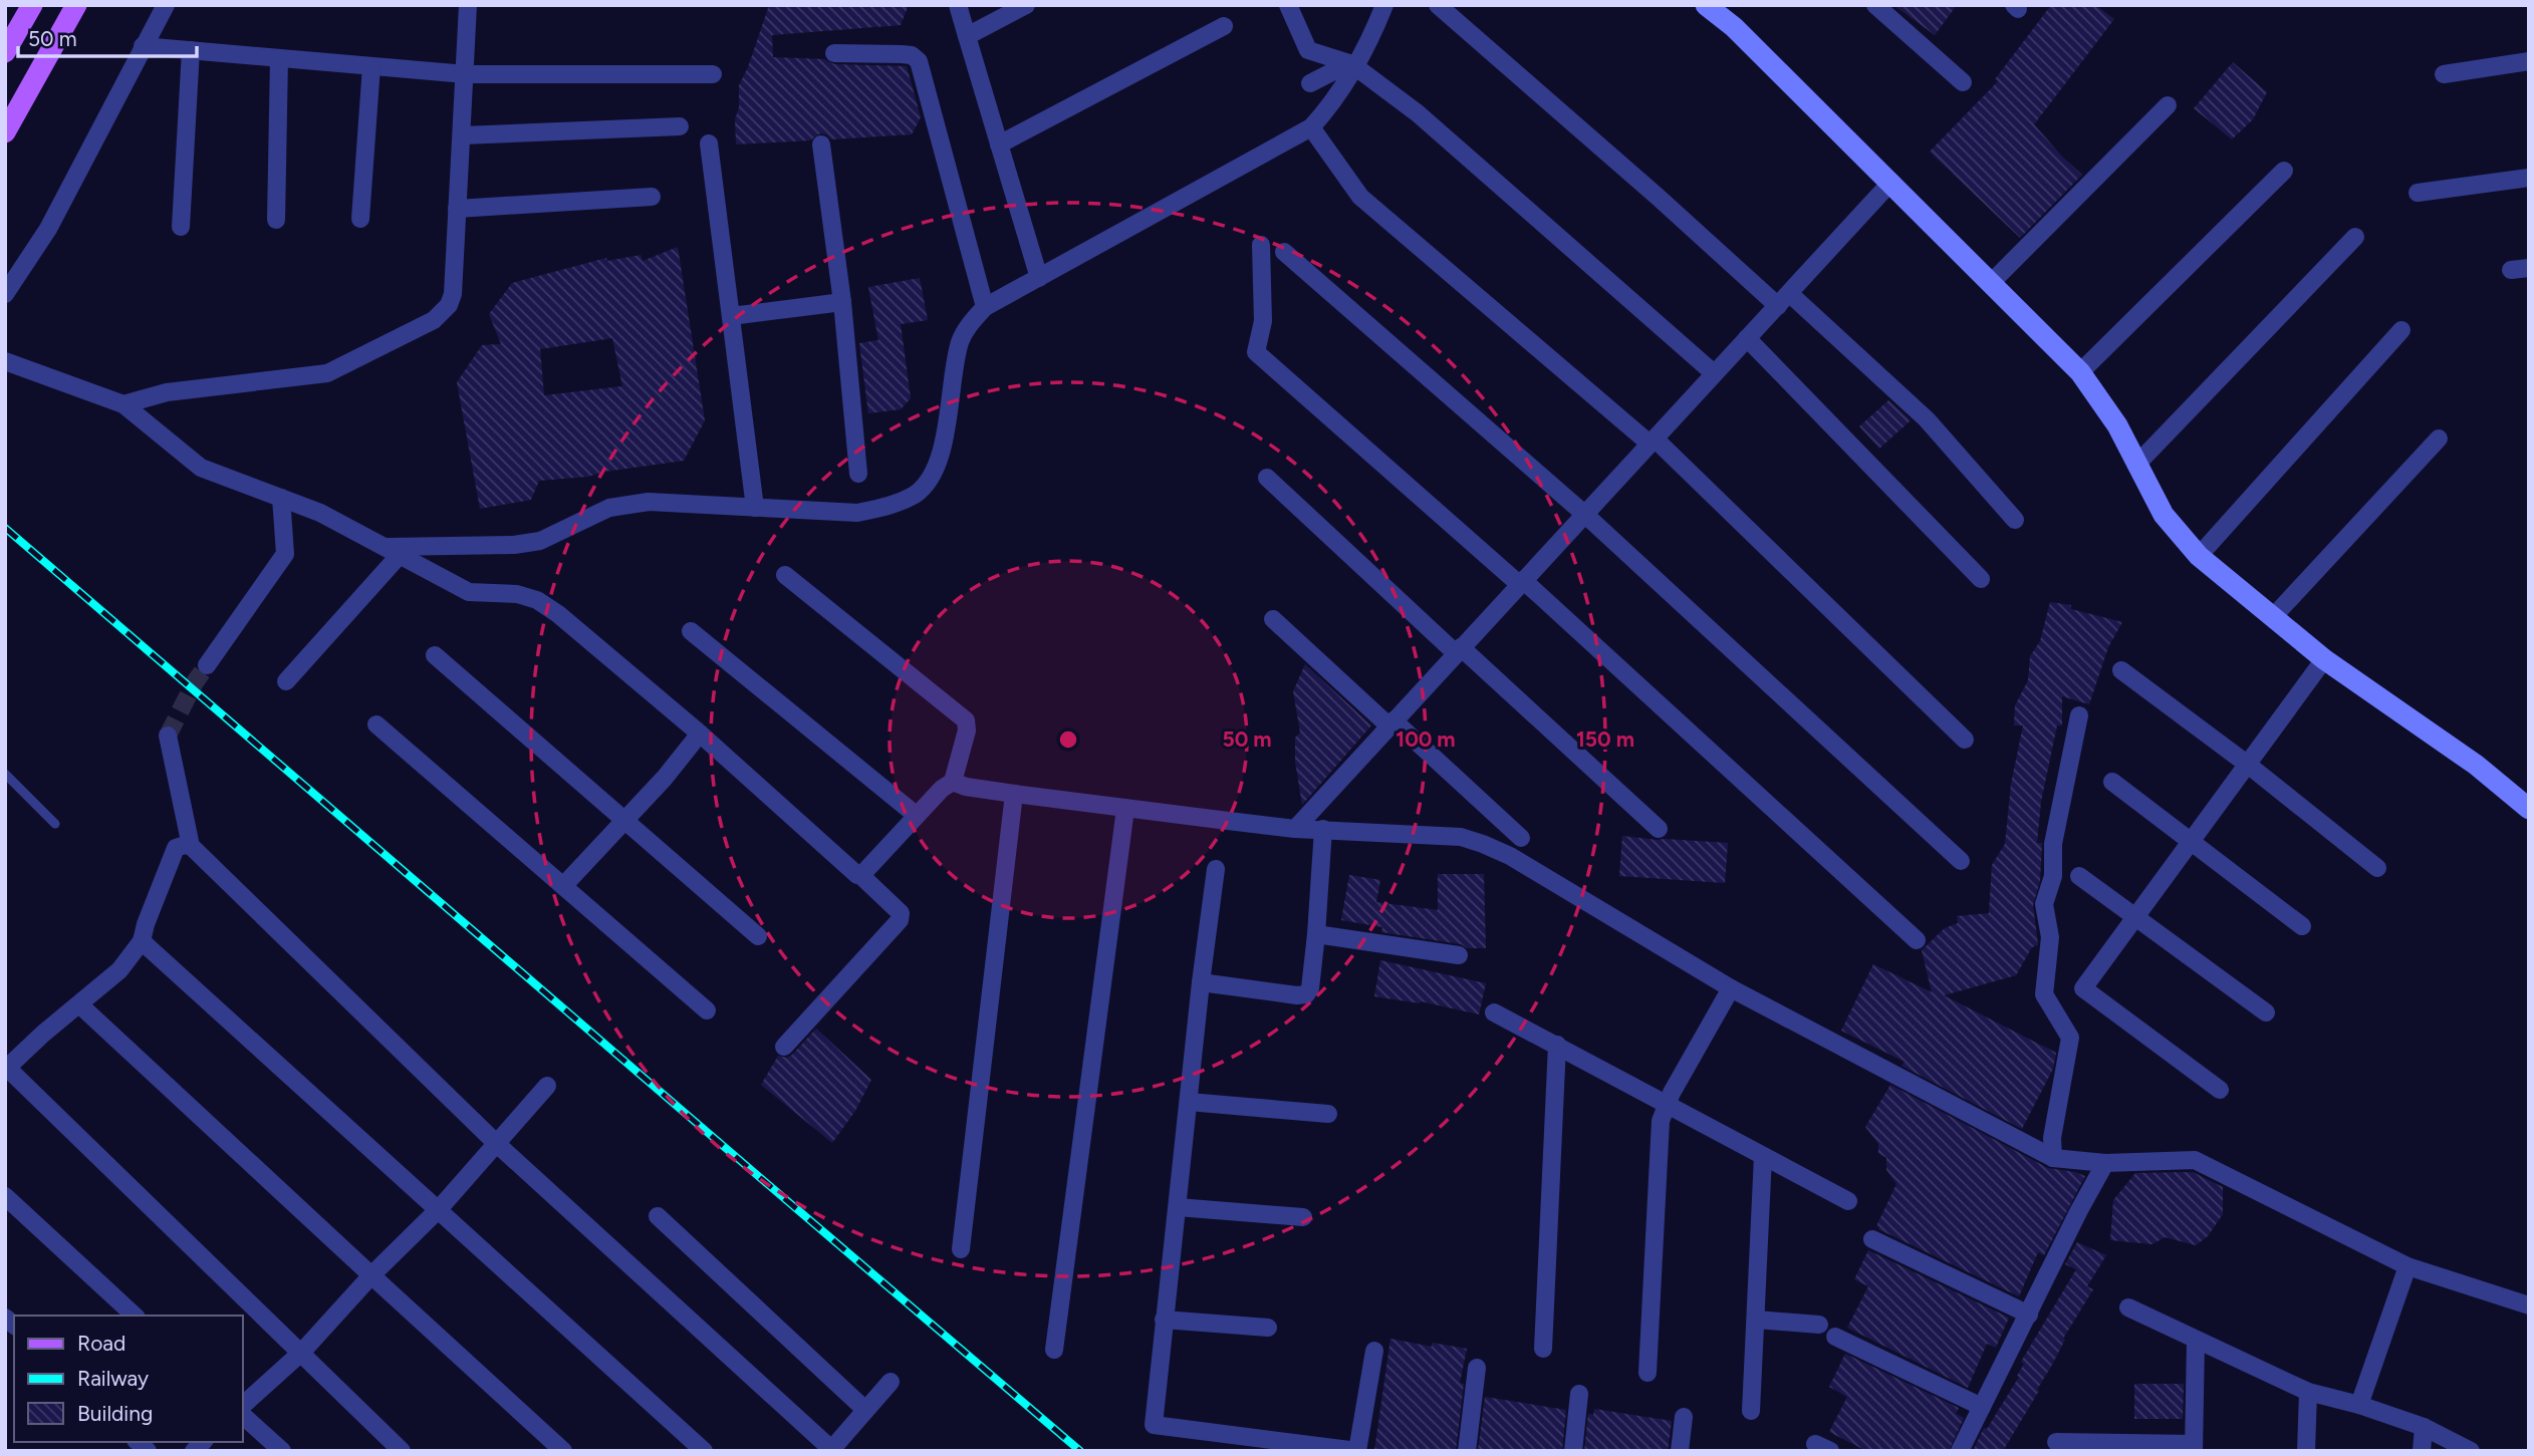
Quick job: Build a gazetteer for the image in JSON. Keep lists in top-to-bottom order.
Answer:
{
  "legend": ["Road", "Railway", "Building"],
  "scale_bar": "50 m",
  "rings": ["50 m", "100 m", "150 m"]
}
